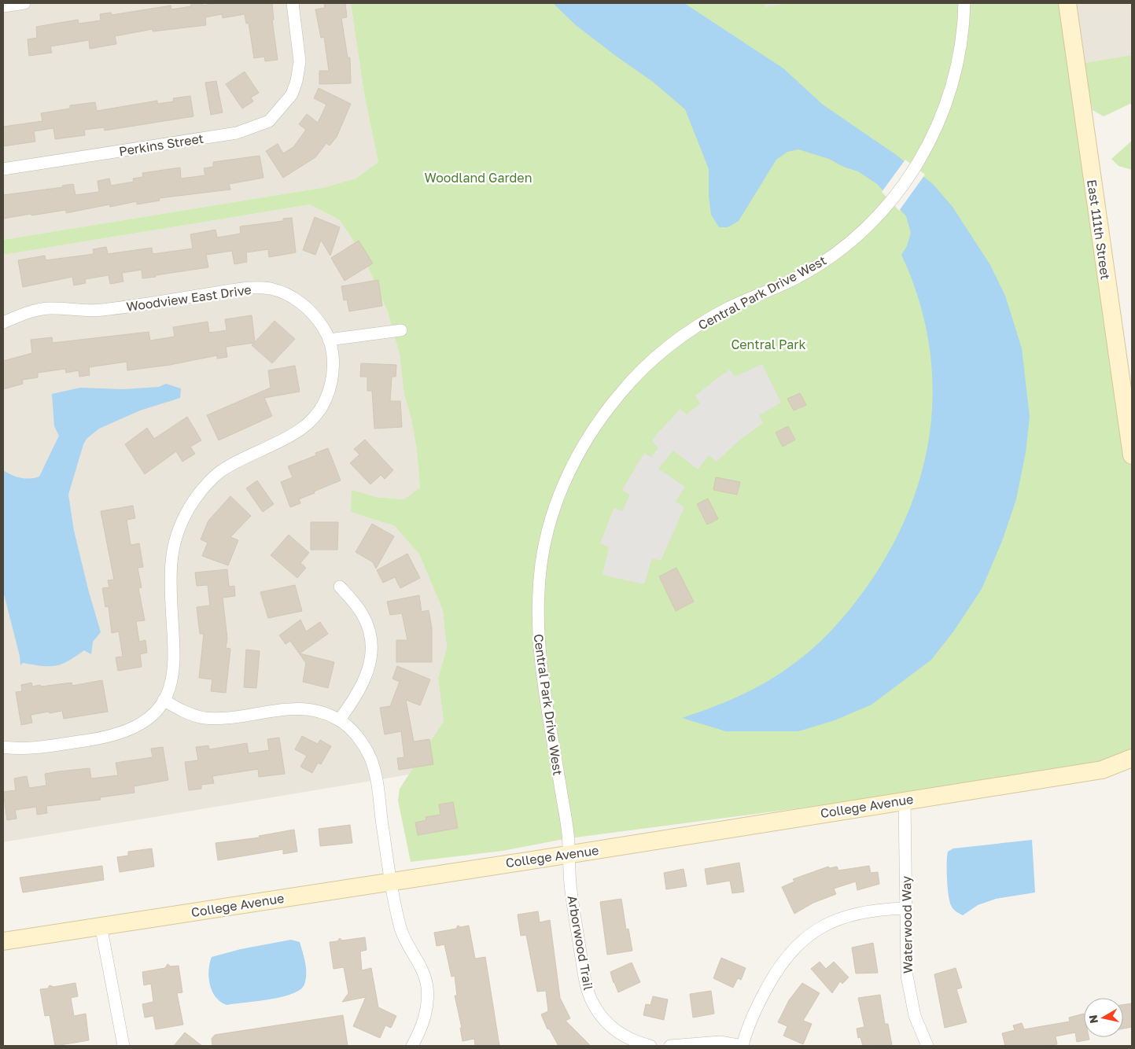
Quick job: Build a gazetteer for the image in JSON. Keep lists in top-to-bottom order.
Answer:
{
  "streets": {
    "main road": ["East 111th Street", "College Avenue"],
    "street": [
      "Perkins Street",
      "Central Park Drive West",
      "Woodview East Drive",
      "Waterwood Way",
      "Arborwood Trail"
    ]
  },
  "crossings": [
    ["Central Park Drive West", "College Avenue"],
    ["Central Park Drive West", "Arborwood Trail"],
    ["College Avenue", "Waterwood Way"],
    ["College Avenue", "Arborwood Trail"]
  ],
  "parks": ["Woodland Garden", "Central Park"],
  "north": "left"
}
